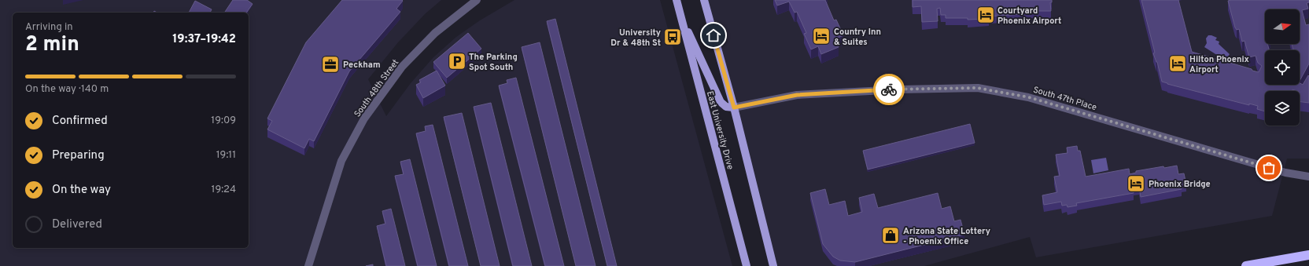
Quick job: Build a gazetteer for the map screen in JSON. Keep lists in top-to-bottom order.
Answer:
{
  "streets": {
    "main road": ["East University Drive"],
    "street": ["South 48th Street", "South 47th Place"]
  },
  "crossings": [
    ["South 47th Place", "East University Drive"]
  ],
  "places": {
    "hotel": [
      "Courtyard Phoenix Airport",
      "Country Inn & Suites",
      "Hilton Phoenix Airport",
      "Phoenix Bridge"
    ],
    "bus stop": ["University Dr & 48th St"],
    "parking": ["The Parking Spot South"],
    "office": ["Peckham"],
    "shop": ["Arizona State Lottery - Phoenix Office"]
  },
  "north": "right",
  "page": {
    "heading": ["2 min", "Arriving in", "19:37–19:42"],
    "bar": "On the way · 140 m",
    "list": [
      ["Confirmed", "19:09"],
      ["Preparing", "19:11"],
      ["On the way", "19:24"],
      "Delivered"
    ]
  }
}
